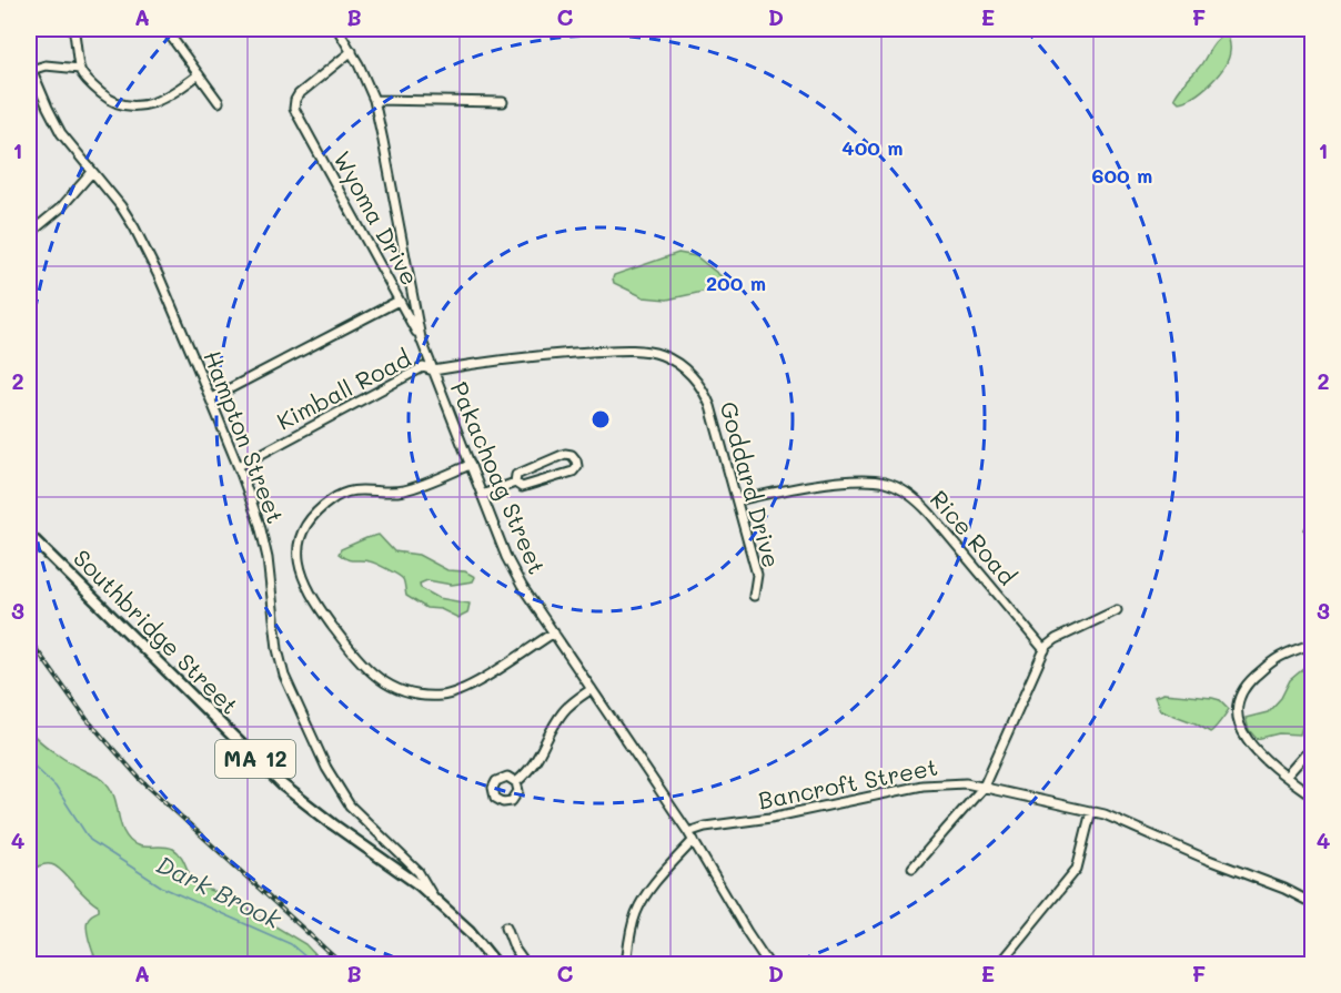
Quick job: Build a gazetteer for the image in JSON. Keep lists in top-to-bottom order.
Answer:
{
  "streets": {
    "main road": ["Southbridge Street", "MA 12"],
    "street": [
      "Wyoma Drive",
      "Kimball Road",
      "Hampton Street",
      "Pakachoag Street",
      "Goddard Drive",
      "Rice Road",
      "Bancroft Street"
    ]
  },
  "crossings": [
    ["Wyoma Drive", "Pakachoag Street"],
    ["Kimball Road", "Hampton Street"],
    ["Kimball Road", "Pakachoag Street"],
    ["Kimball Road", "Goddard Drive"],
    ["Hampton Street", "Southbridge Street"],
    ["Pakachoag Street", "Goddard Drive"],
    ["Pakachoag Street", "Bancroft Street"],
    ["Goddard Drive", "Rice Road"]
  ],
  "water": ["Dark Brook"],
  "grid": {
    "columns": [
      "A",
      "B",
      "C",
      "D",
      "E",
      "F"
    ],
    "rows": [
      "1",
      "2",
      "3",
      "4"
    ]
  },
  "rings": ["400 m", "600 m", "200 m"]
}
